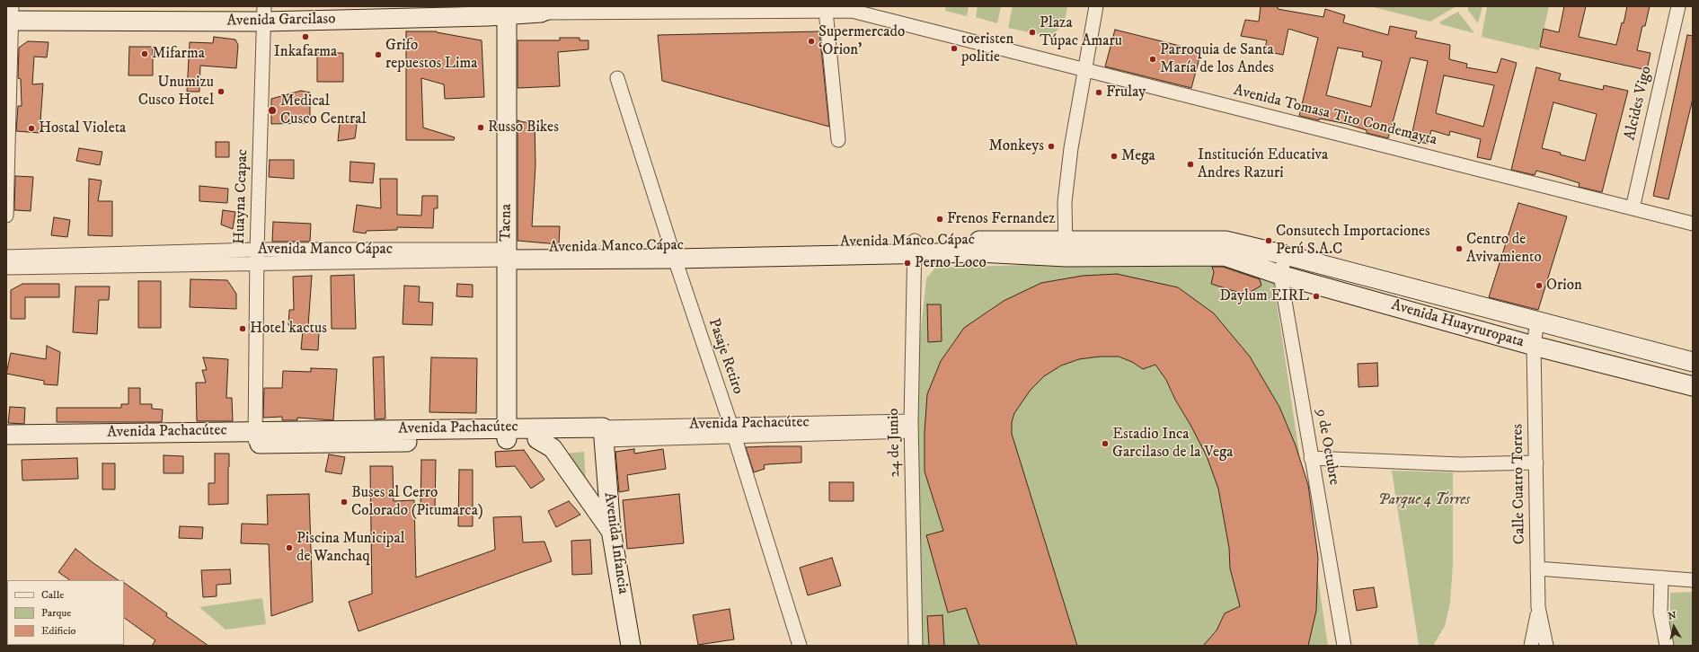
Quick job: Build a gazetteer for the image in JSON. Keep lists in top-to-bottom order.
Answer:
{
  "streets": {
    "main road": [
      "Avenida Garcilaso",
      "Tacna",
      "Avenida Manco Cápac",
      "Avenida Huayruropata",
      "Avenida Pachacútec",
      "Avenida Infancia"
    ],
    "street": [
      "Alcides Vigo",
      "Avenida Tomasa Tito Condemayta",
      "Huayna Ccapac",
      "Pasaje Retiro",
      "24 de Junio",
      "9 de Octubre",
      "Calle Cuatro Torres"
    ]
  },
  "crossings": [
    ["Avenida Garcilaso", "Avenida Tomasa Tito Condemayta"],
    ["Avenida Garcilaso", "Huayna Ccapac"],
    ["Avenida Garcilaso", "Tacna"],
    ["Alcides Vigo", "Avenida Tomasa Tito Condemayta"],
    ["Huayna Ccapac", "Avenida Manco Cápac"],
    ["Huayna Ccapac", "Avenida Pachacútec"],
    ["Tacna", "Avenida Manco Cápac"],
    ["Tacna", "Avenida Pachacútec"],
    ["Avenida Manco Cápac", "Avenida Huayruropata"],
    ["Avenida Manco Cápac", "Pasaje Retiro"],
    ["Avenida Manco Cápac", "24 de Junio"],
    ["Avenida Huayruropata", "9 de Octubre"],
    ["Avenida Huayruropata", "Calle Cuatro Torres"],
    ["Pasaje Retiro", "Avenida Pachacútec"],
    ["Avenida Pachacútec", "24 de Junio"],
    ["Avenida Pachacútec", "Avenida Infancia"]
  ],
  "parks": ["Parque 4 Torres"],
  "places": [
    "Plaza Túpac Amaru",
    "Inkafarma",
    "Supermercado ‘Orion’",
    "toeristen politie",
    "Mifarma",
    "Grifo repuestos Lima",
    "Parroquia de Santa María de los Andes",
    "Unumizu Cusco Hotel",
    "Frulay",
    "Medical Cusco Central",
    "Russo Bikes",
    "Hostal Violeta",
    "Monkeys",
    "Mega",
    "Institución Educativa Andres Razuri",
    "Frenos Fernandez",
    "Consutech Importaciones Perú S.A.C",
    "Centro de Avivamiento",
    "Perno Loco",
    "Orion",
    "Daylum EIRL",
    "Hotel kactus",
    "Estadio Inca Garcilaso de la Vega",
    "Buses al Cerro Colorado (Pitumarca)",
    "Piscina Municipal de Wanchaq"
  ],
  "legend": ["Calle", "Parque", "Edificio"],
  "north": "top"
}
